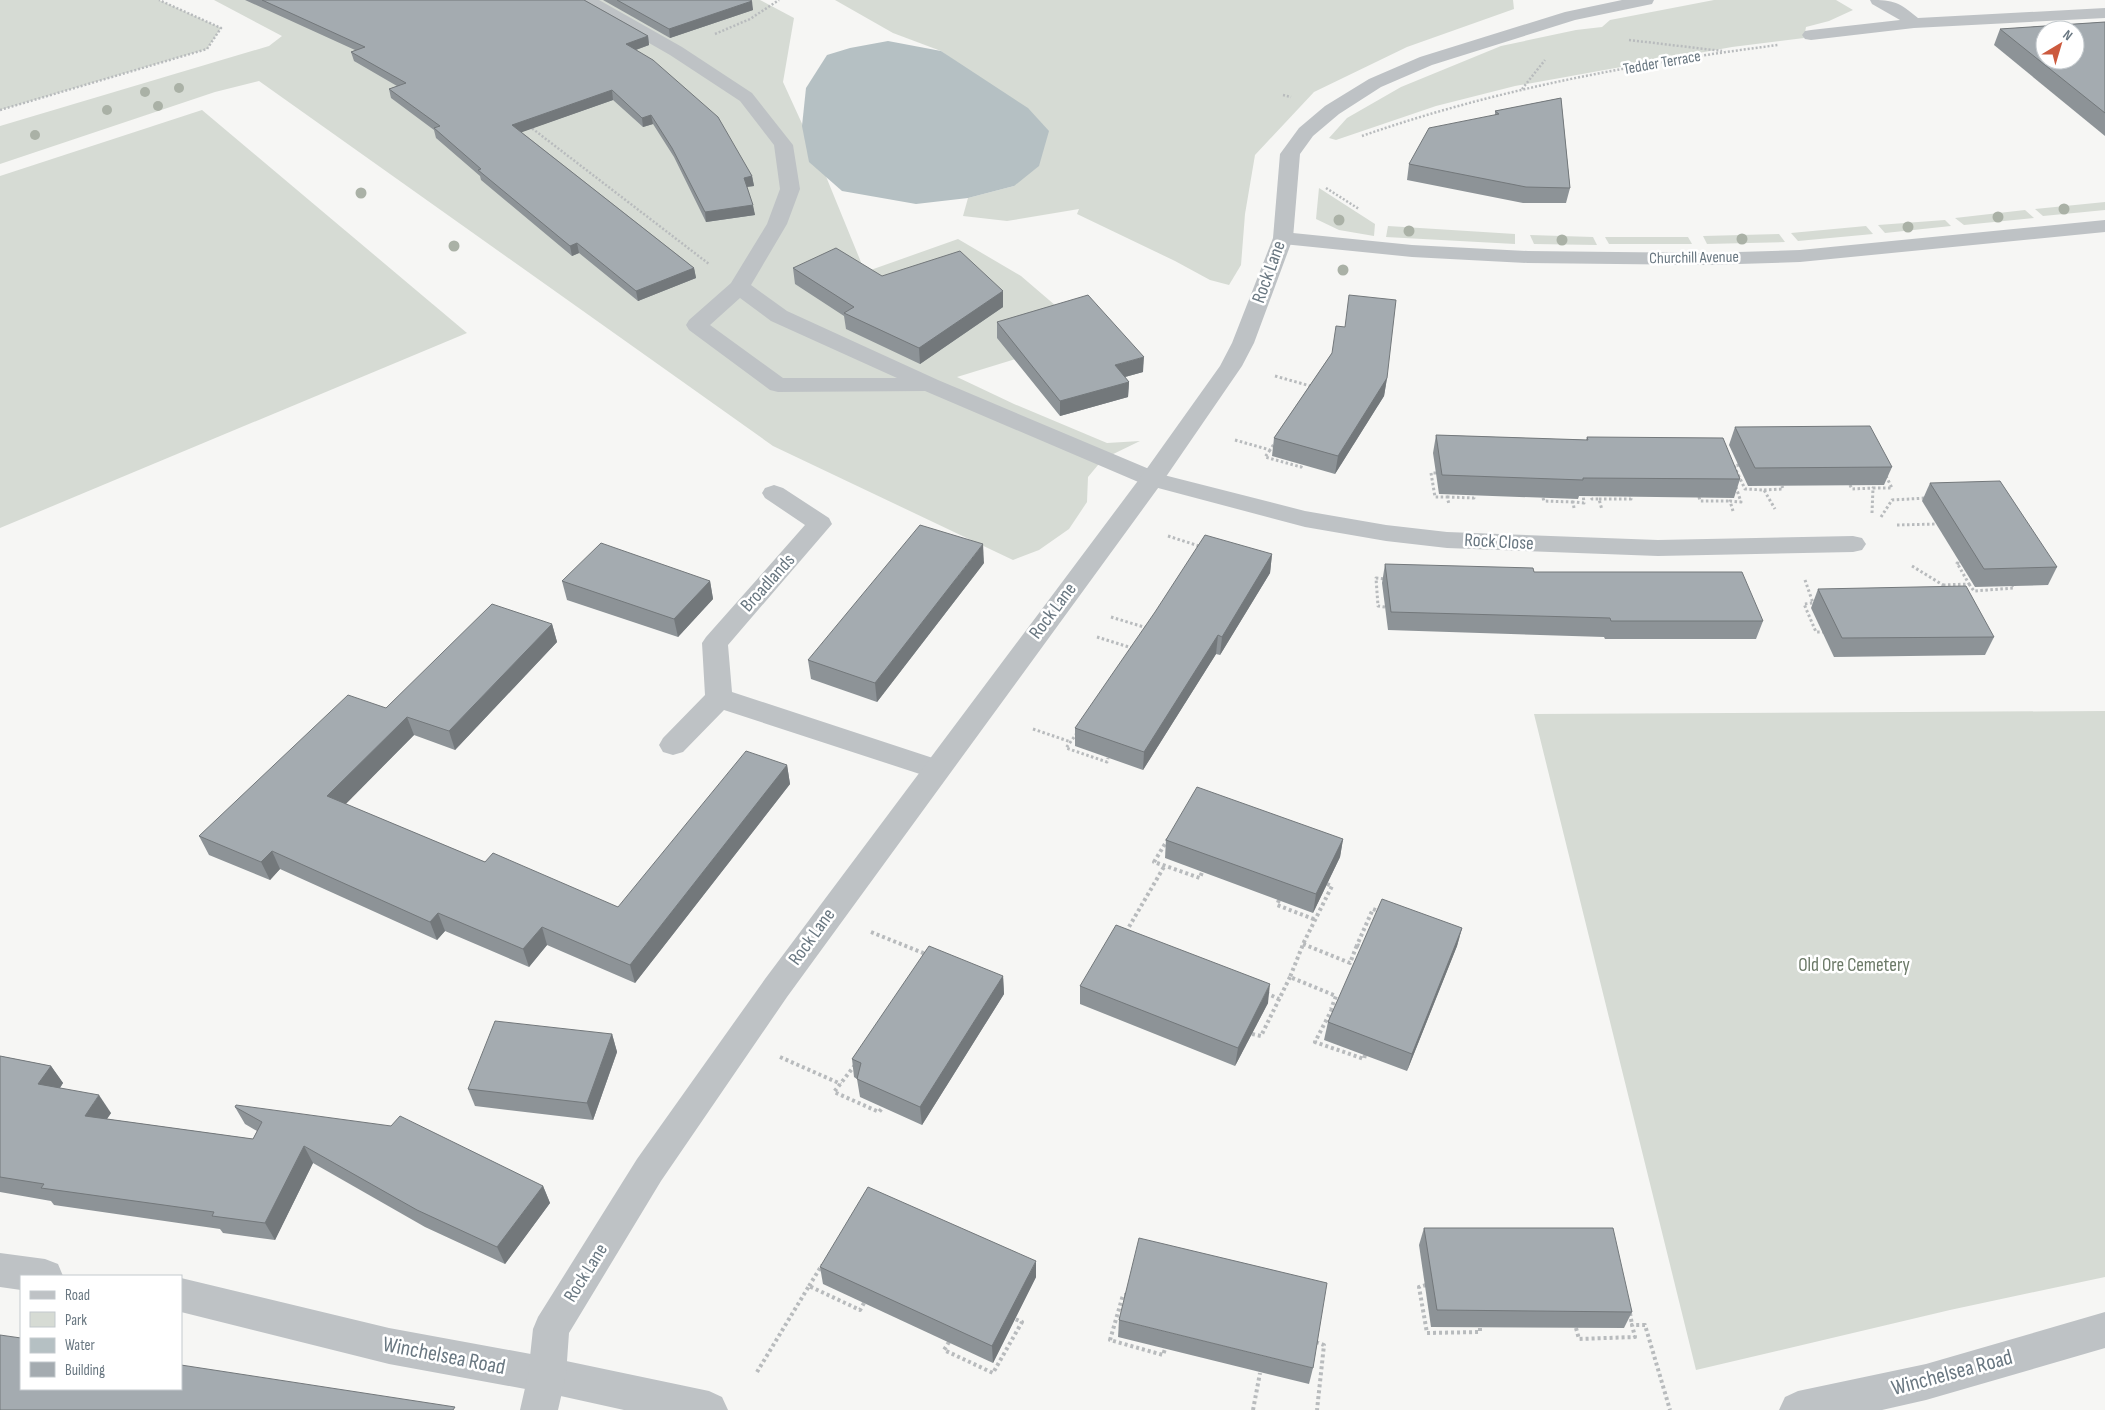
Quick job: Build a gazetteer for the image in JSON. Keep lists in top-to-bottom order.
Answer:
{
  "streets": {
    "street": [
      "Churchill Avenue",
      "Rock Lane",
      "Rock Close",
      "Broadlands",
      "Winchelsea Road"
    ],
    "path": ["Tedder Terrace"]
  },
  "crossings": [
    ["Churchill Avenue", "Rock Lane"],
    ["Rock Lane", "Rock Close"],
    ["Rock Lane", "Winchelsea Road"]
  ],
  "parks": ["Old Ore Cemetery"],
  "legend": [
    "Road",
    "Park",
    "Water",
    "Building"
  ],
  "north": "top right"
}
